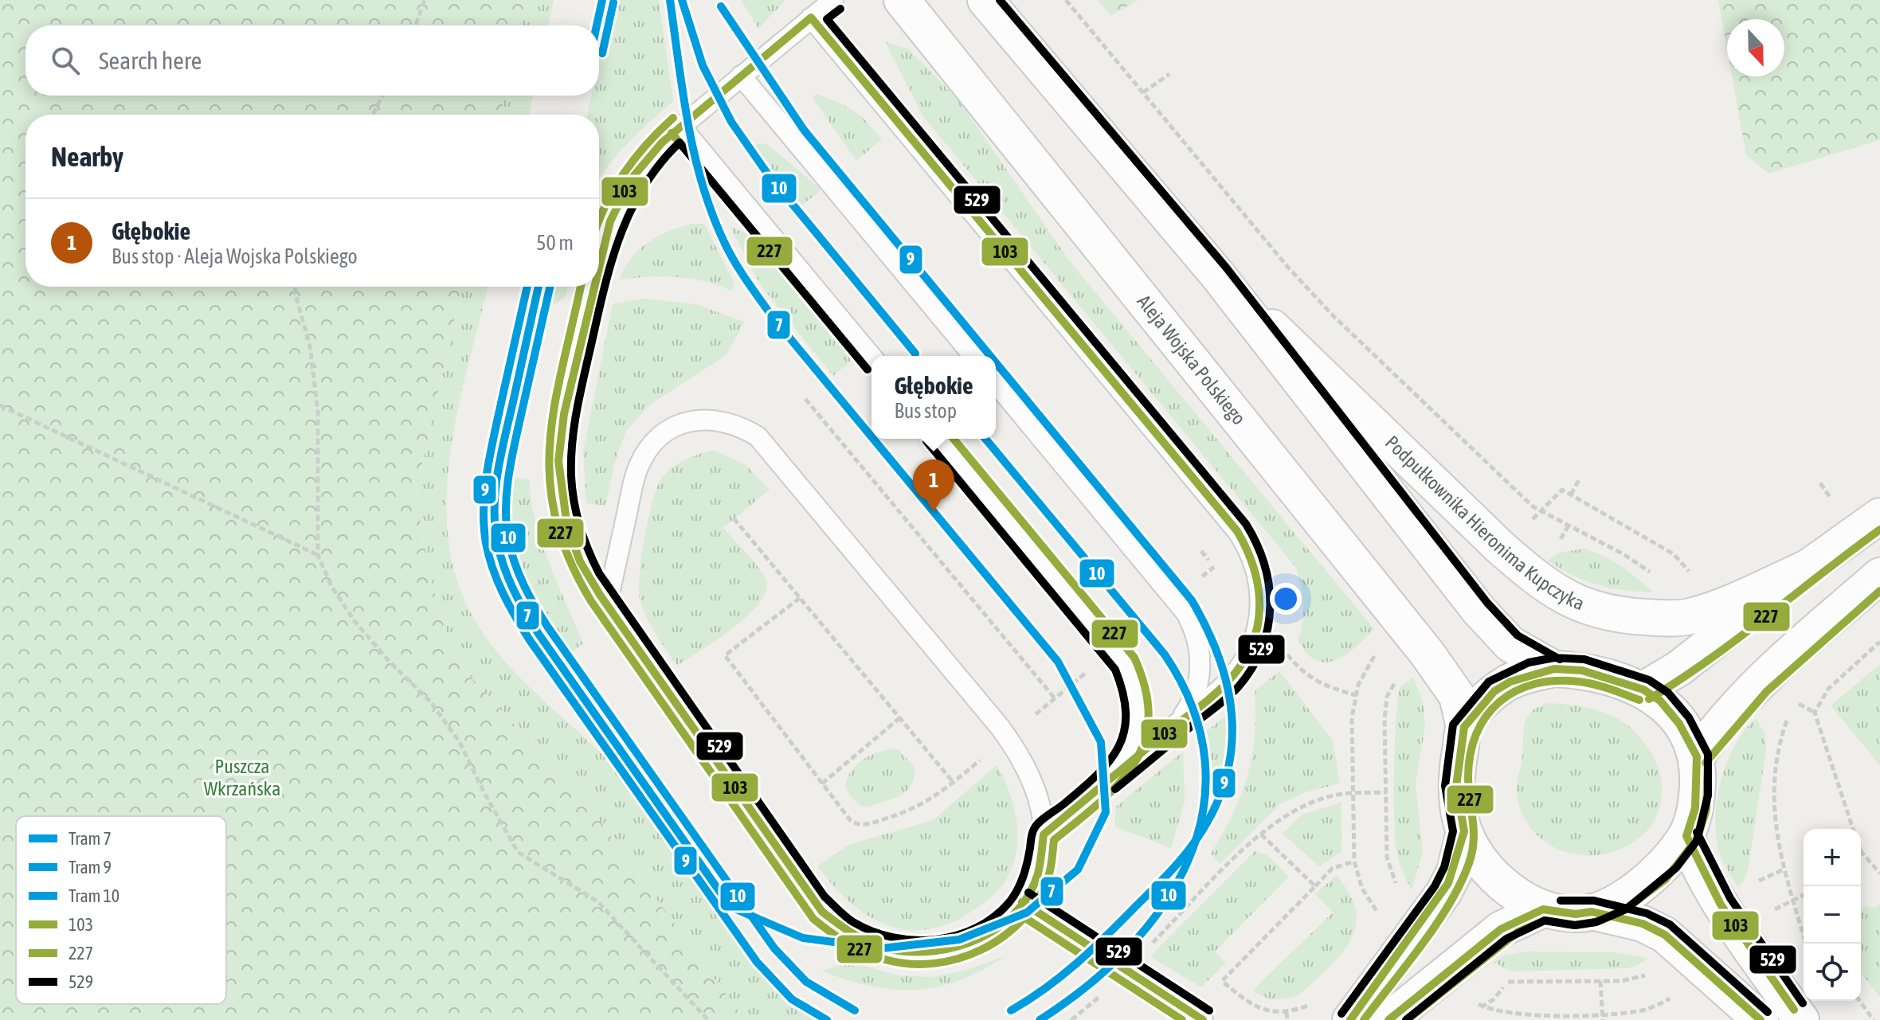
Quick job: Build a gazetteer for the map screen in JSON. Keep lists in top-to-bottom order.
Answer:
{
  "streets": {
    "main road": ["Aleja Wojska Polskiego", "Podpułkownika Hieronima Kupczyka"]
  },
  "parks": ["Puszcza Wkrzańska"],
  "lines": [
    "tram line 7",
    "tram line 10",
    "transit line 529",
    "tram line 9",
    "transit line 103",
    "transit line 227"
  ],
  "legend": [
    "Tram 7",
    "Tram 9",
    "Tram 10",
    "103",
    "227",
    "529"
  ],
  "north": "bottom",
  "page": {
    "search": "Search here",
    "heading": "Nearby",
    "list": [
      {
        "mark": "1",
        "name": "Głębokie",
        "note": "Bus stop · Aleja Wojska Polskiego",
        "value": "50 m"
      }
    ],
    "popup": ["Głębokie", "Bus stop"],
    "pins": "1",
    "map_buttons": ["+", "−"]
  }
}
